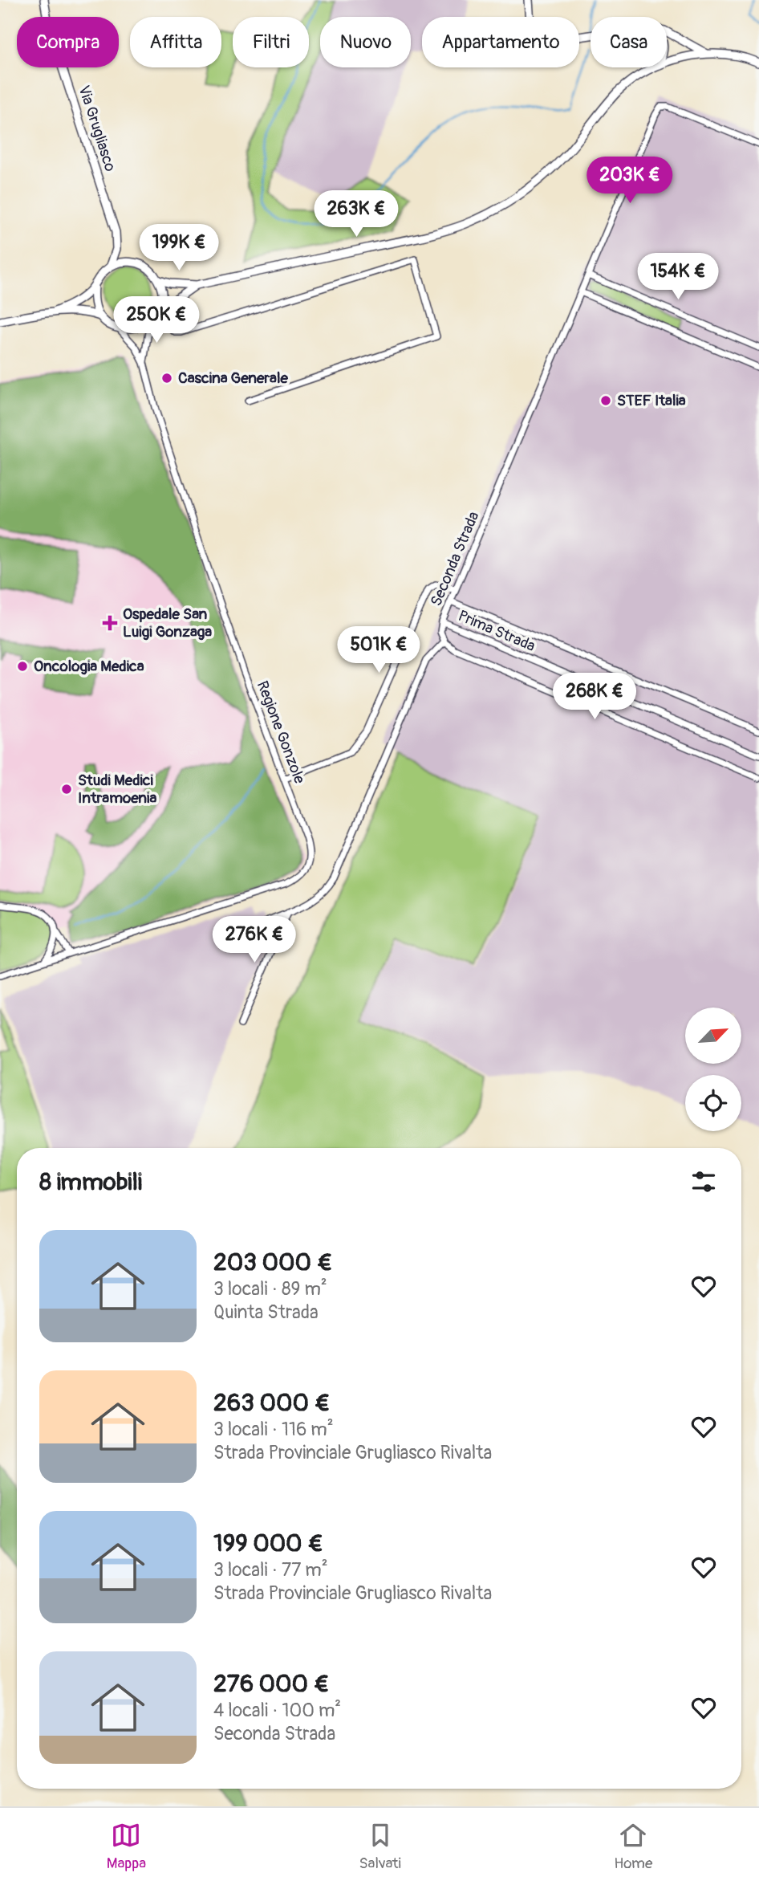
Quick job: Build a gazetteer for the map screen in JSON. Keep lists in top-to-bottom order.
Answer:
{
  "streets": {
    "street": [
      "Via Grugliasco",
      "Seconda Strada",
      "Prima Strada",
      "Regione Gonzole"
    ]
  },
  "crossings": [
    ["Via Grugliasco", "Regione Gonzole"],
    ["Seconda Strada", "Prima Strada"]
  ],
  "places": {
    "other": [
      "Cascina Generale",
      "STEF Italia",
      "Oncologia Medica",
      "Studi Medici Intramoenia"
    ],
    "health": ["Ospedale San Luigi Gonzaga"]
  },
  "north": "top right",
  "page": {
    "chip": [
      "Compra",
      "Affitta",
      "Filtri",
      "Nuovo",
      "Appartamento",
      "Casa"
    ],
    "price": [
      "203K €",
      "263K €",
      "199K €",
      "154K €",
      "250K €",
      "501K €",
      "268K €",
      "276K €"
    ],
    "heading": "8 immobili",
    "list": [
      {
        "name": "203 000 €",
        "note": "3 locali · 89 m² · Quinta Strada"
      },
      {
        "name": "263 000 €",
        "note": "3 locali · 116 m² · Strada Provinciale Grugliasco Rivalta"
      },
      {
        "name": "199 000 €",
        "note": "3 locali · 77 m² · Strada Provinciale Grugliasco Rivalta"
      },
      {
        "name": "276 000 €",
        "note": "4 locali · 100 m² · Seconda Strada"
      }
    ],
    "tabs": ["Mappa", "Salvati", "Home"]
  }
}
